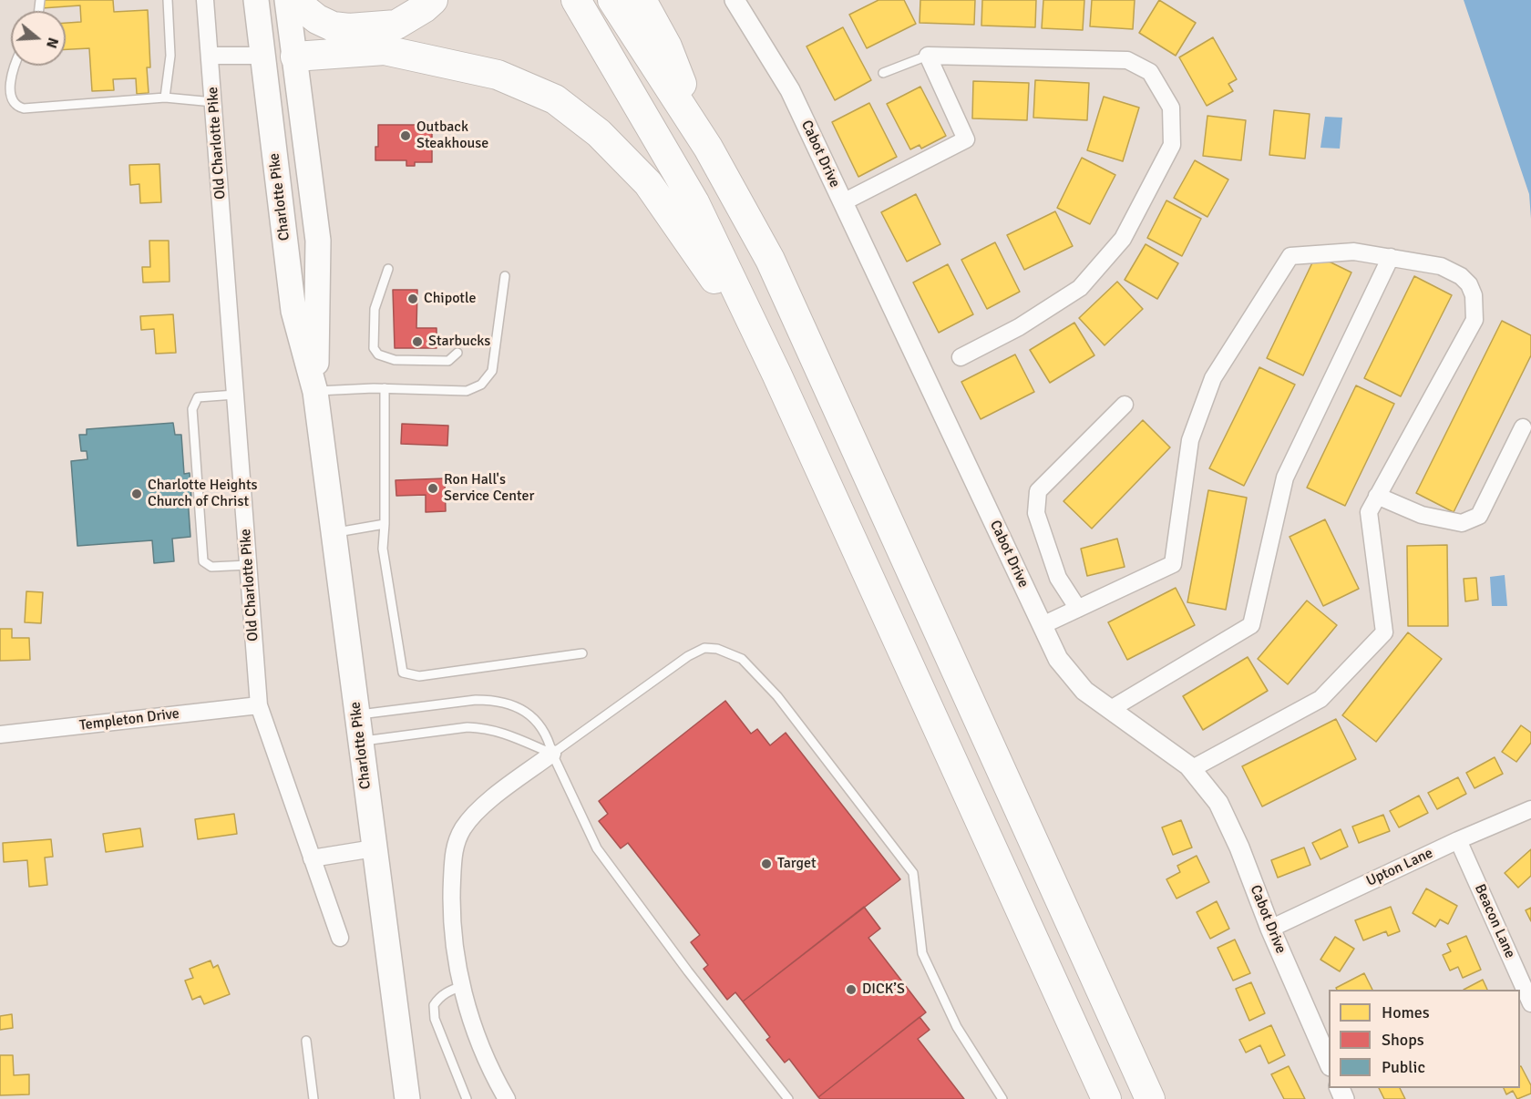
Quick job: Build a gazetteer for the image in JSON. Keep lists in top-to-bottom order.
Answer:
{
  "streets": {
    "main road": ["Charlotte Pike"],
    "street": [
      "Old Charlotte Pike",
      "Cabot Drive",
      "Templeton Drive",
      "Upton Lane",
      "Beacon Lane"
    ]
  },
  "crossings": [
    ["Old Charlotte Pike", "Templeton Drive"],
    ["Cabot Drive", "Upton Lane"],
    ["Upton Lane", "Beacon Lane"]
  ],
  "places": [
    "Outback Steakhouse",
    "Chipotle",
    "Starbucks",
    "Ron Hall's Service Center",
    "Charlotte Heights Church of Christ",
    "Target",
    "DICK’S"
  ],
  "legend": ["Homes", "Shops", "Public"],
  "north": "right"
}
